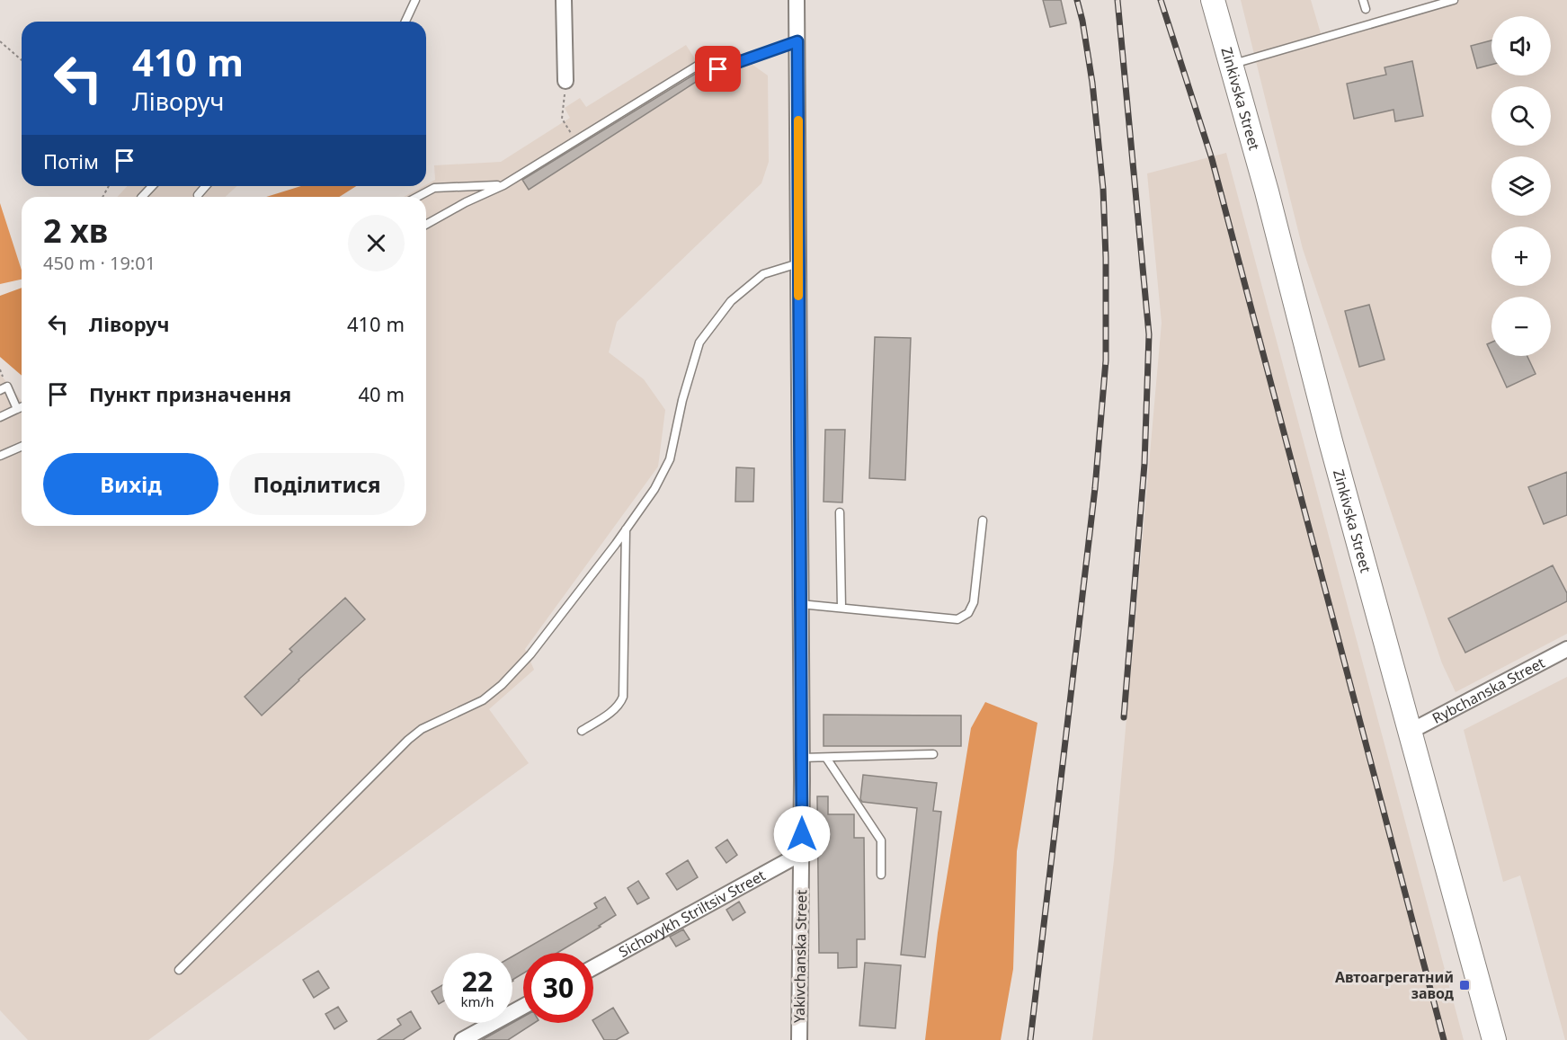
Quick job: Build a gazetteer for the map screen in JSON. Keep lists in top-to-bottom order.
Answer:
{
  "streets": {
    "main road": ["Zinkivska Street"],
    "street": ["Rybchanska Street", "Sichovykh Striltsiv Street", "Yakivchanska Street"]
  },
  "crossings": [
    ["Zinkivska Street", "Rybchanska Street"],
    ["Sichovykh Striltsiv Street", "Yakivchanska Street"]
  ],
  "places": {
    "transit": ["Автоагрегатний завод"]
  },
  "page": {
    "map_buttons": ["+", "−"],
    "turn": ["410 m", "Ліворуч"],
    "then": "Потім",
    "heading": ["2 хв", "450 m · 19:01"],
    "list": [
      {
        "name": "Ліворуч",
        "value": "410 m"
      },
      {
        "name": "Пункт призначення",
        "value": "40 m"
      }
    ],
    "buttons": ["Вихід", "Поділитися"],
    "speed": "22 km/h",
    "limit": "30"
  }
}
